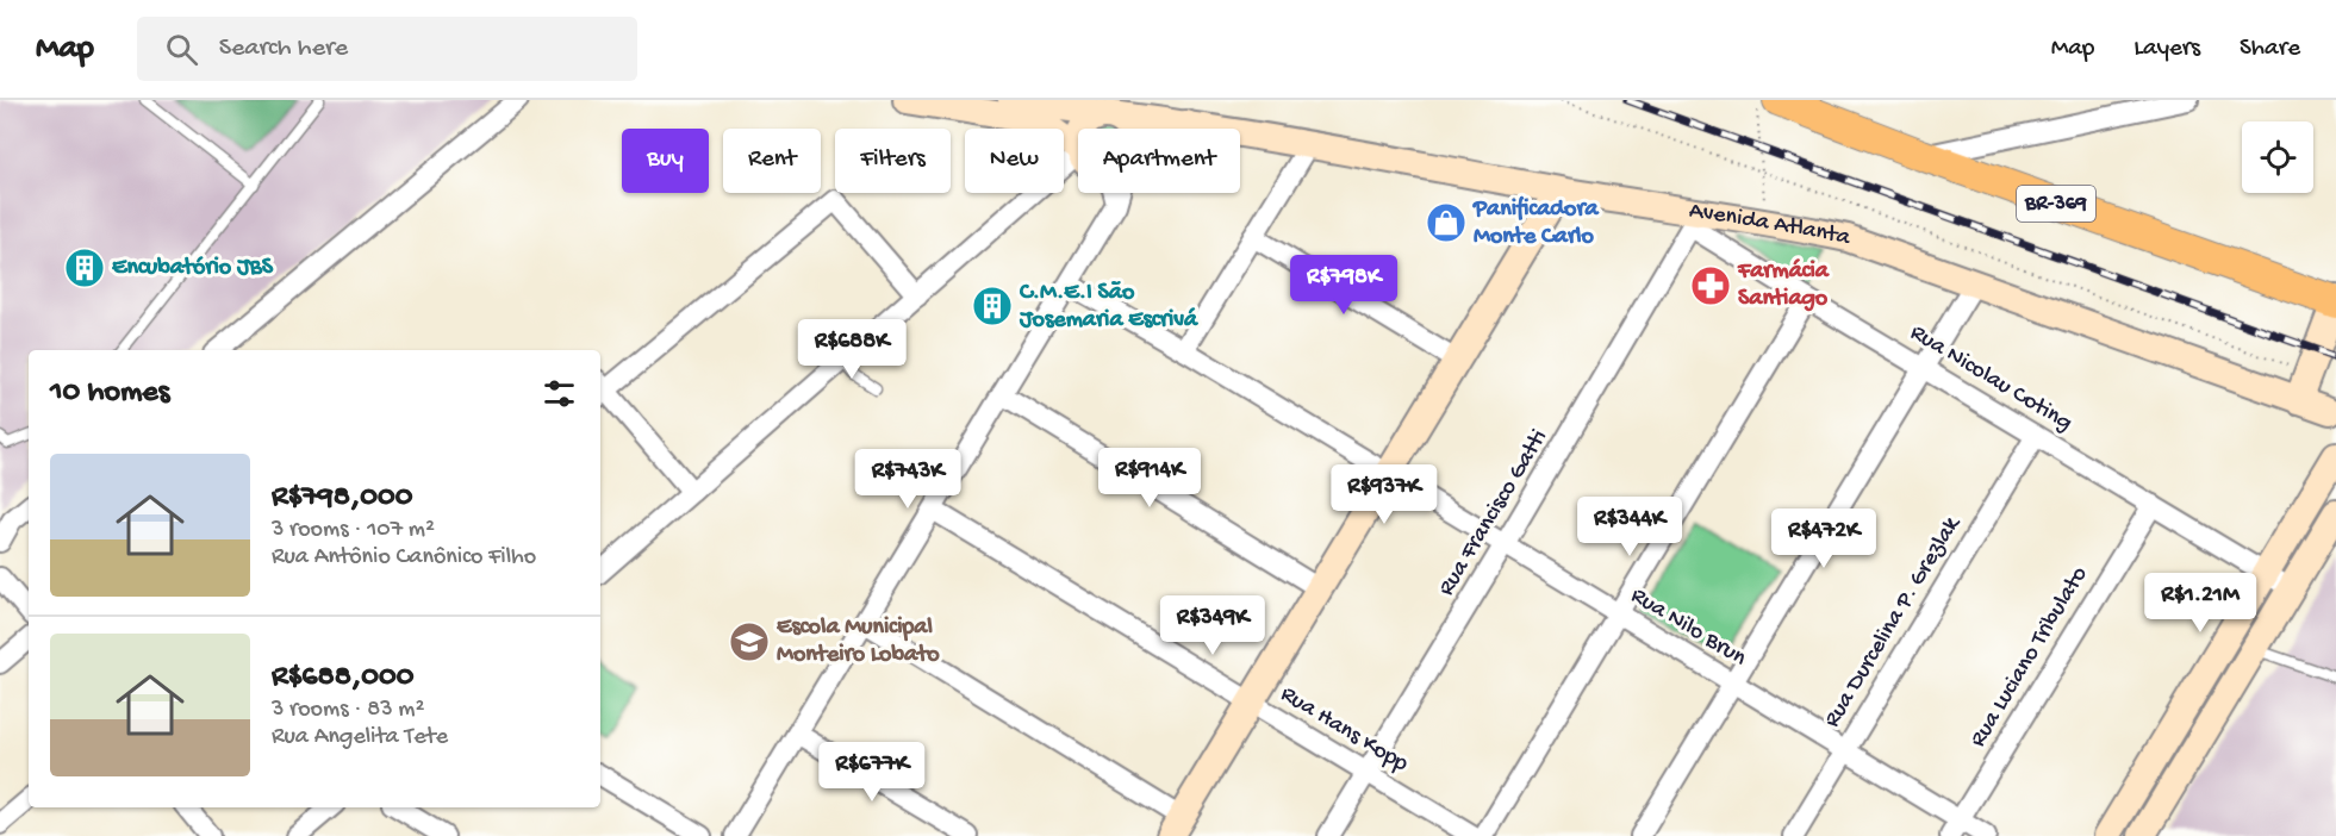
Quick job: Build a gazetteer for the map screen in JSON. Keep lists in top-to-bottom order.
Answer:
{
  "streets": {
    "main road": ["BR-369"],
    "street": [
      "Avenida Atlanta",
      "Rua Nicolau Coting",
      "Rua Francisco Gatti",
      "Rua Durcelina P. Grezlak",
      "Rua Nilo Brun",
      "Rua Luciano Tribulato",
      "Rua Hans Kopp"
    ]
  },
  "crossings": [
    ["Avenida Atlanta", "Rua Nicolau Coting"],
    ["Avenida Atlanta", "Rua Francisco Gatti"],
    ["Rua Nicolau Coting", "Rua Francisco Gatti"],
    ["Rua Nicolau Coting", "Rua Durcelina P. Grezlak"],
    ["Rua Nicolau Coting", "Rua Luciano Tribulato"],
    ["Rua Francisco Gatti", "Rua Nilo Brun"],
    ["Rua Francisco Gatti", "Rua Hans Kopp"],
    ["Rua Durcelina P. Grezlak", "Rua Nilo Brun"],
    ["Rua Nilo Brun", "Rua Luciano Tribulato"]
  ],
  "places": {
    "shop": ["Panificadora Monte Carlo"],
    "building": ["Encubatório JBS", "C.M.E.I São Josemaria Escrivá"],
    "pharmacy": ["Farmácia Santiago"],
    "school or university": ["Escola Municipal Monteiro Lobato"]
  },
  "page": {
    "header": "Map",
    "search": "Search here",
    "nav": ["Map", "Layers", "Share"],
    "chip": [
      "Buy",
      "Rent",
      "Filters",
      "New",
      "Apartment"
    ],
    "price": [
      "R$798K",
      "R$688K",
      "R$914K",
      "R$743K",
      "R$937K",
      "R$344K",
      "R$472K",
      "R$1.21M",
      "R$349K",
      "R$677K"
    ],
    "heading": "10 homes",
    "list": [
      {
        "name": "R$798,000",
        "note": "3 rooms · 107 m² · Rua Antônio Canônico Filho"
      },
      {
        "name": "R$688,000",
        "note": "3 rooms · 83 m² · Rua Angelita Tete"
      }
    ]
  }
}
